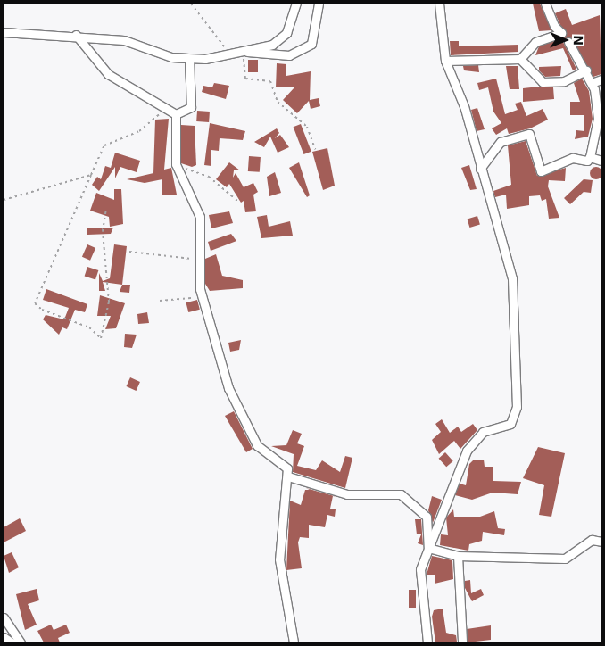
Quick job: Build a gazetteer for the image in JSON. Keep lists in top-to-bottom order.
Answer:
{
  "north": "right"
}
